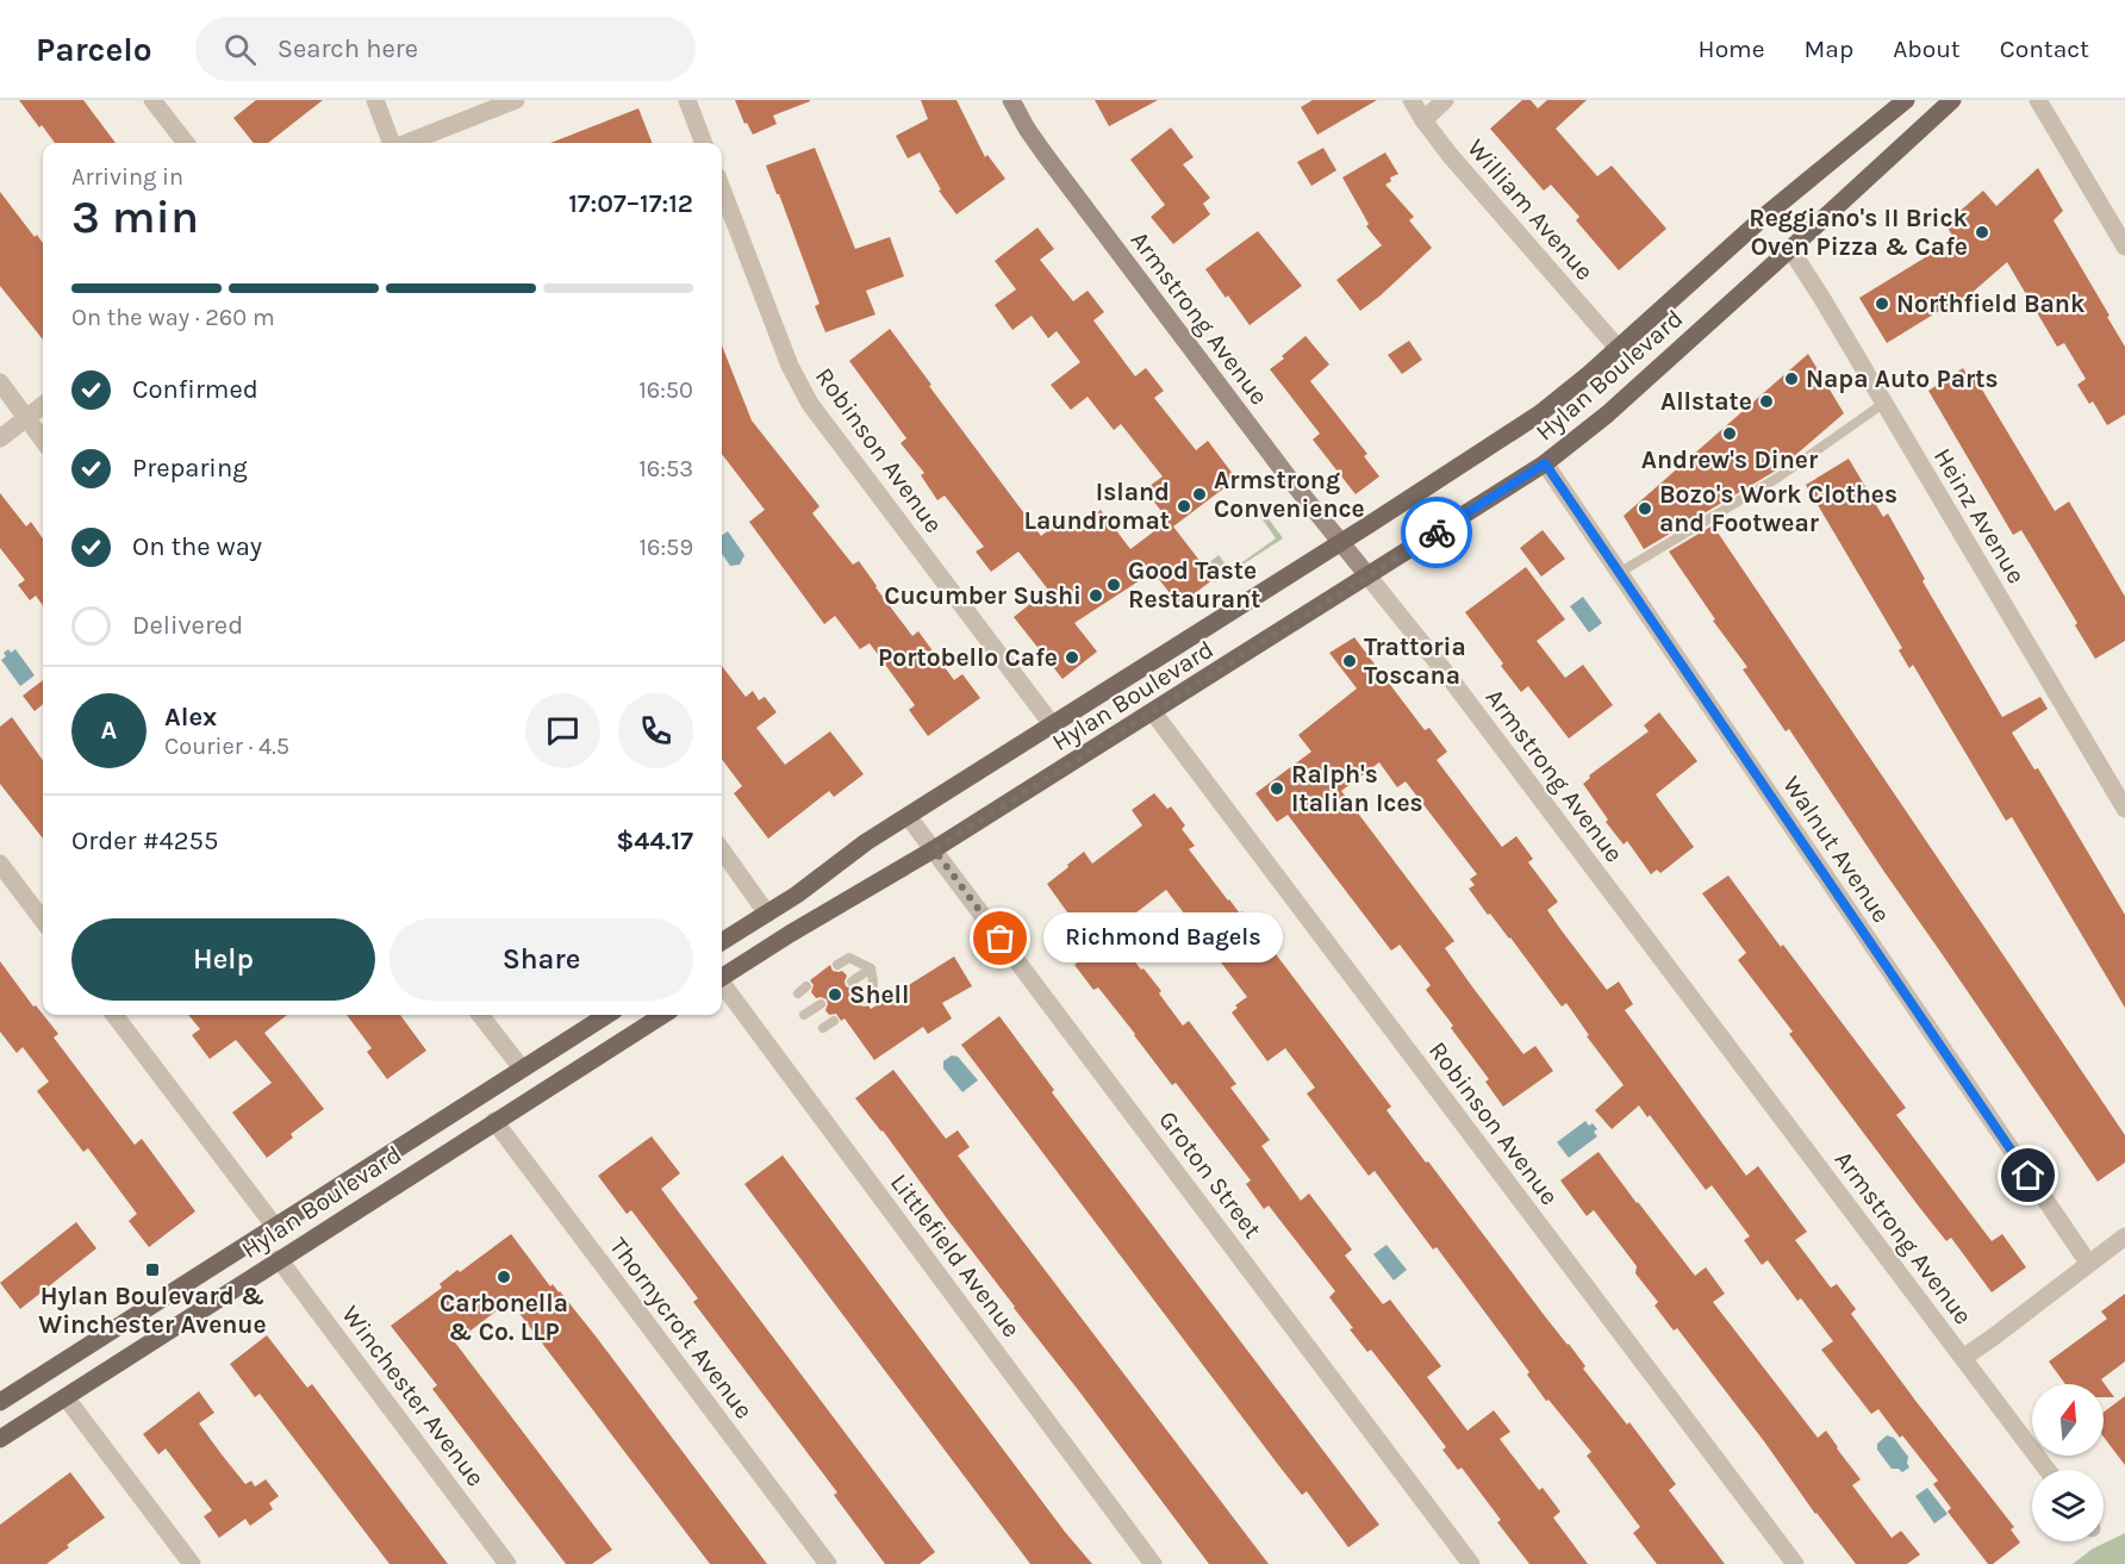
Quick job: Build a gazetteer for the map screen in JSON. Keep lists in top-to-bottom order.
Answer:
{
  "streets": {
    "main road": ["Hylan Boulevard"],
    "street": [
      "William Avenue",
      "Armstrong Avenue",
      "Robinson Avenue",
      "Heinz Avenue",
      "Walnut Avenue",
      "Groton Street",
      "Littlefield Avenue",
      "Thornycroft Avenue",
      "Winchester Avenue"
    ]
  },
  "crossings": [
    ["William Avenue", "Hylan Boulevard"],
    ["Armstrong Avenue", "Hylan Boulevard"],
    ["Hylan Boulevard", "Robinson Avenue"],
    ["Hylan Boulevard", "Heinz Avenue"],
    ["Hylan Boulevard", "Walnut Avenue"],
    ["Hylan Boulevard", "Groton Street"],
    ["Hylan Boulevard", "Thornycroft Avenue"],
    ["Hylan Boulevard", "Winchester Avenue"]
  ],
  "places": {
    "other": [
      "Reggiano's II Brick Oven Pizza & Cafe",
      "Northfield Bank",
      "Napa Auto Parts",
      "Allstate",
      "Andrew's Diner",
      "Armstrong Convenience",
      "Island Laundromat",
      "Bozo's Work Clothes and Footwear",
      "Good Taste Restaurant",
      "Cucumber Sushi",
      "Portobello Cafe",
      "Trattoria Toscana",
      "Ralph's Italian Ices",
      "Richmond Bagels",
      "Shell",
      "Carbonella & Co. LLP"
    ],
    "transit": ["Hylan Boulevard & Winchester Avenue"]
  },
  "north": "top",
  "page": {
    "header": "Parcelo",
    "search": "Search here",
    "nav": [
      "Home",
      "Map",
      "About",
      "Contact"
    ],
    "heading": ["3 min", "Arriving in", "17:07–17:12"],
    "panel": [
      "Alex",
      "Courier · 4.5",
      "Order #4255",
      "$44.17"
    ],
    "bar": "On the way · 260 m",
    "list": [
      ["Confirmed", "16:50"],
      ["Preparing", "16:53"],
      ["On the way", "16:59"],
      "Delivered"
    ],
    "round": "A",
    "buttons": ["Help", "Share"],
    "bubble": "Richmond Bagels"
  }
}
